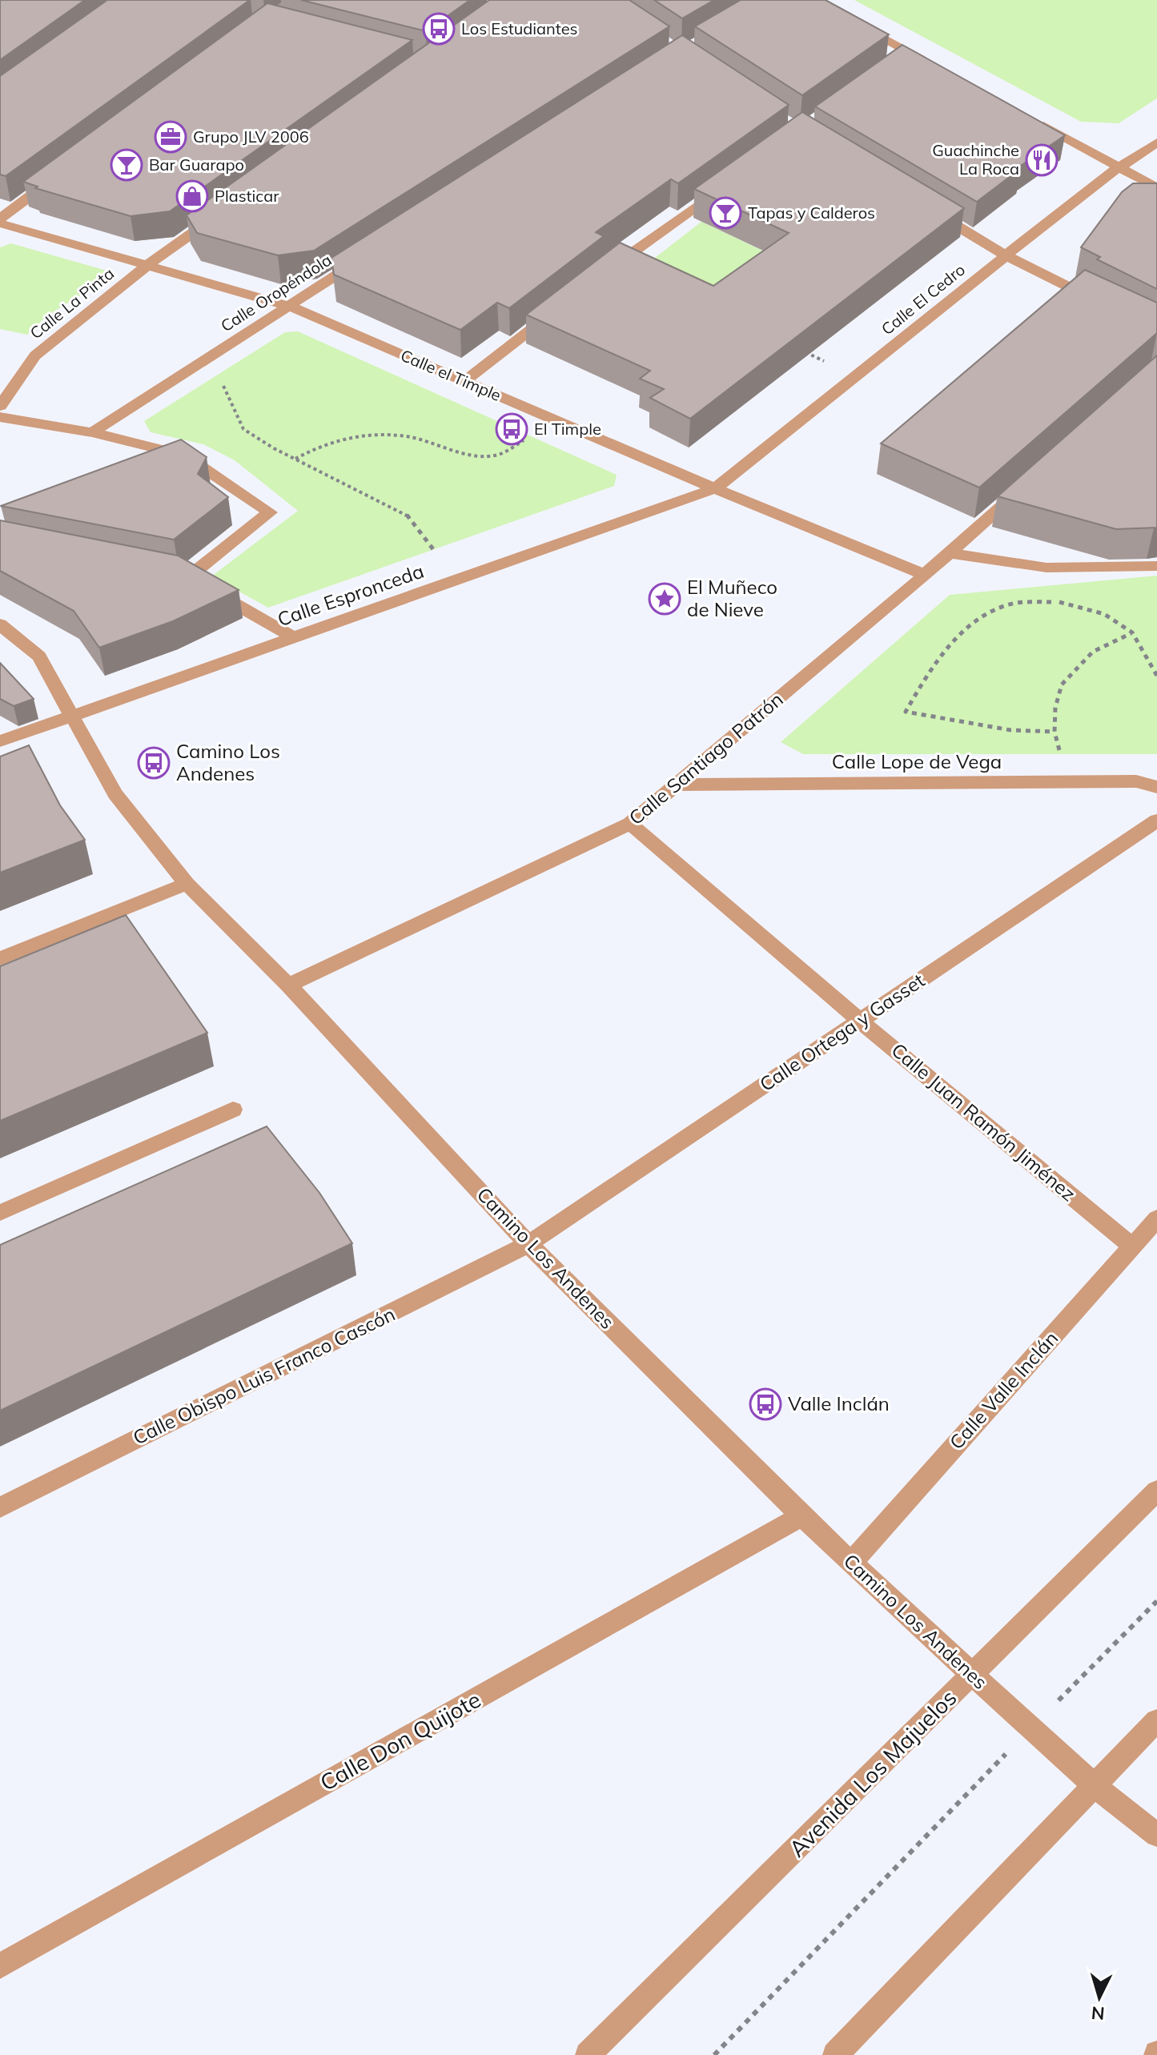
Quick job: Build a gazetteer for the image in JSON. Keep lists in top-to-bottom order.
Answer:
{
  "streets": {
    "street": [
      "Calle Oropéndola",
      "Calle El Cedro",
      "Calle La Pinta",
      "Calle el Timple",
      "Calle Espronceda",
      "Calle Santiago Patrón",
      "Calle Lope de Vega",
      "Calle Ortega y Gasset",
      "Calle Juan Ramón Jiménez",
      "Camino Los Andenes",
      "Calle Obispo Luis Franco Cascón",
      "Calle Valle Inclán",
      "Calle Don Quijote",
      "Avenida Los Majuelos"
    ]
  },
  "crossings": [
    ["Calle Oropéndola", "Calle el Timple"],
    ["Calle El Cedro", "Calle el Timple"],
    ["Calle El Cedro", "Calle Espronceda"],
    ["Calle La Pinta", "Calle el Timple"],
    ["Calle el Timple", "Calle Espronceda"],
    ["Calle el Timple", "Calle Santiago Patrón"],
    ["Calle Espronceda", "Camino Los Andenes"],
    ["Calle Santiago Patrón", "Calle Lope de Vega"],
    ["Calle Santiago Patrón", "Calle Juan Ramón Jiménez"],
    ["Calle Santiago Patrón", "Camino Los Andenes"],
    ["Calle Ortega y Gasset", "Calle Juan Ramón Jiménez"],
    ["Calle Ortega y Gasset", "Camino Los Andenes"],
    ["Calle Ortega y Gasset", "Calle Obispo Luis Franco Cascón"],
    ["Calle Juan Ramón Jiménez", "Calle Valle Inclán"],
    ["Camino Los Andenes", "Calle Obispo Luis Franco Cascón"],
    ["Camino Los Andenes", "Calle Valle Inclán"],
    ["Camino Los Andenes", "Calle Don Quijote"],
    ["Camino Los Andenes", "Avenida Los Majuelos"]
  ],
  "places": {
    "bus stop": [
      "Los Estudiantes",
      "El Timple",
      "Camino Los Andenes",
      "Valle Inclán"
    ],
    "office": ["Grupo JLV 2006"],
    "restaurant": ["Guachinche La Roca"],
    "bar": ["Bar Guarapo", "Tapas y Calderos"],
    "shop": ["Plasticar"],
    "place": ["El Muñeco de Nieve"]
  },
  "north": "bottom"
}
